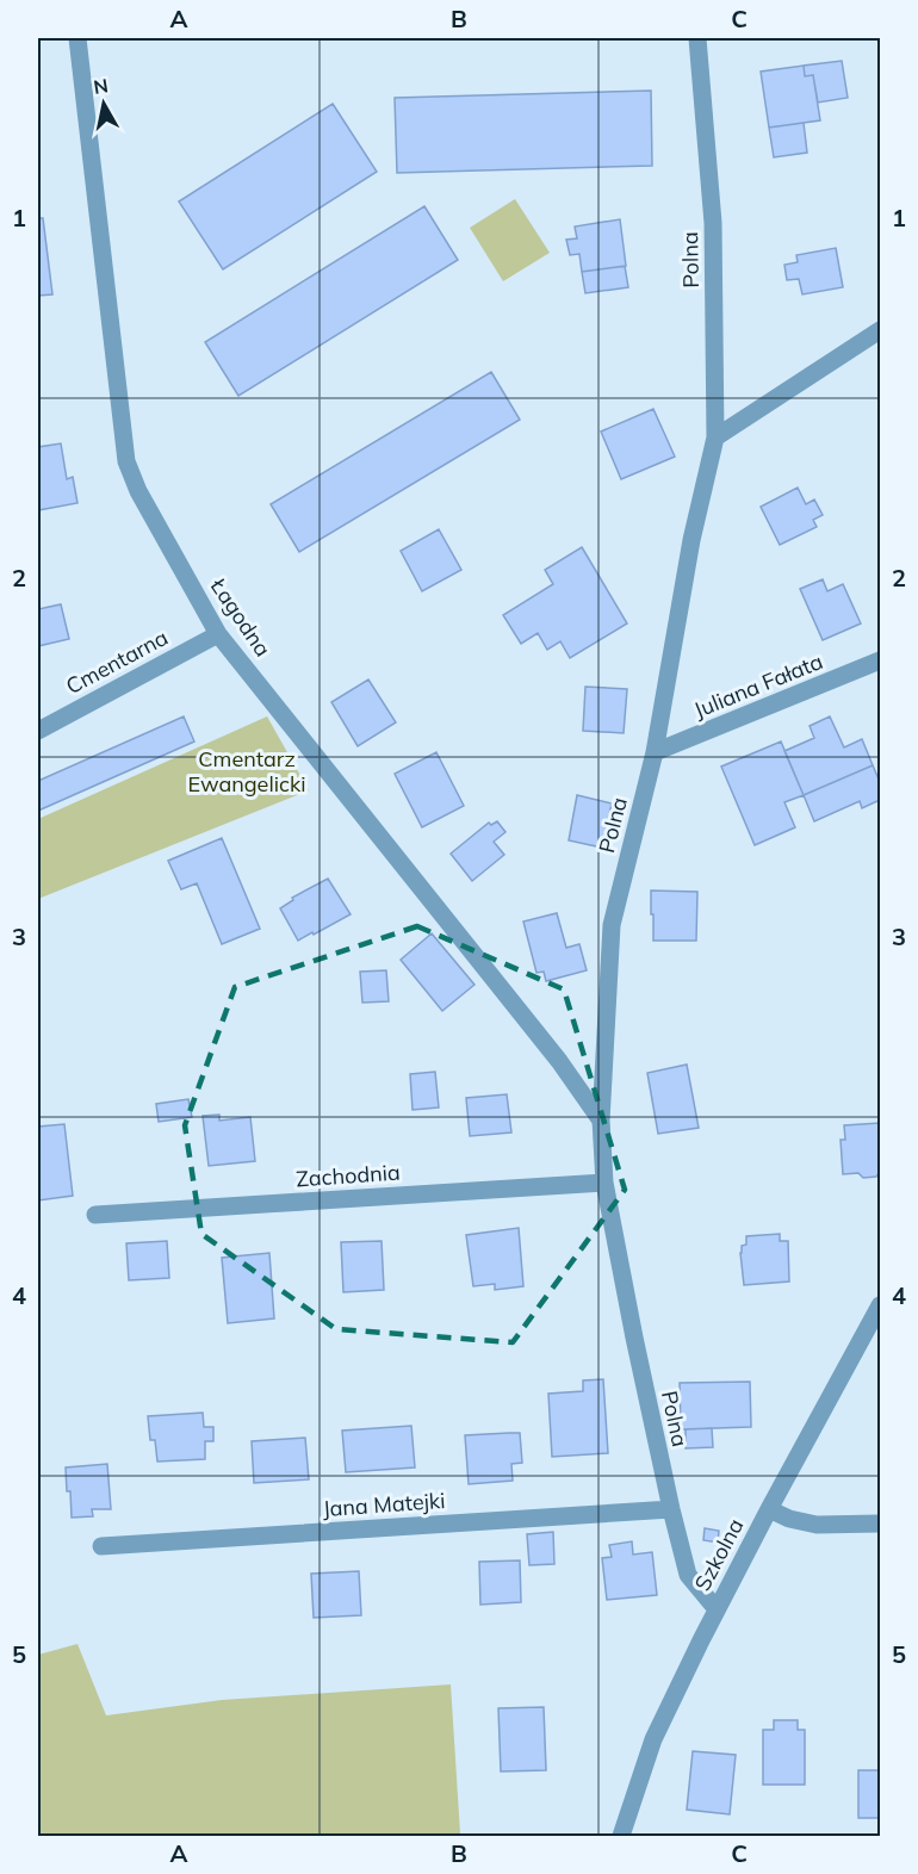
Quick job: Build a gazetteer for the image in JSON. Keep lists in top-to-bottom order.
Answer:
{
  "streets": {
    "street": [
      "Polna",
      "Łagodna",
      "Cmentarna",
      "Juliana Fałata",
      "Zachodnia",
      "Jana Matejki",
      "Szkolna"
    ]
  },
  "crossings": [
    ["Polna", "Łagodna"],
    ["Polna", "Juliana Fałata"],
    ["Polna", "Zachodnia"],
    ["Polna", "Jana Matejki"],
    ["Polna", "Szkolna"],
    ["Łagodna", "Cmentarna"]
  ],
  "parks": ["Cmentarz Ewangelicki"],
  "north": "top",
  "grid": {
    "columns": ["A", "B", "C"],
    "rows": [
      "1",
      "2",
      "3",
      "4",
      "5"
    ]
  }
}
